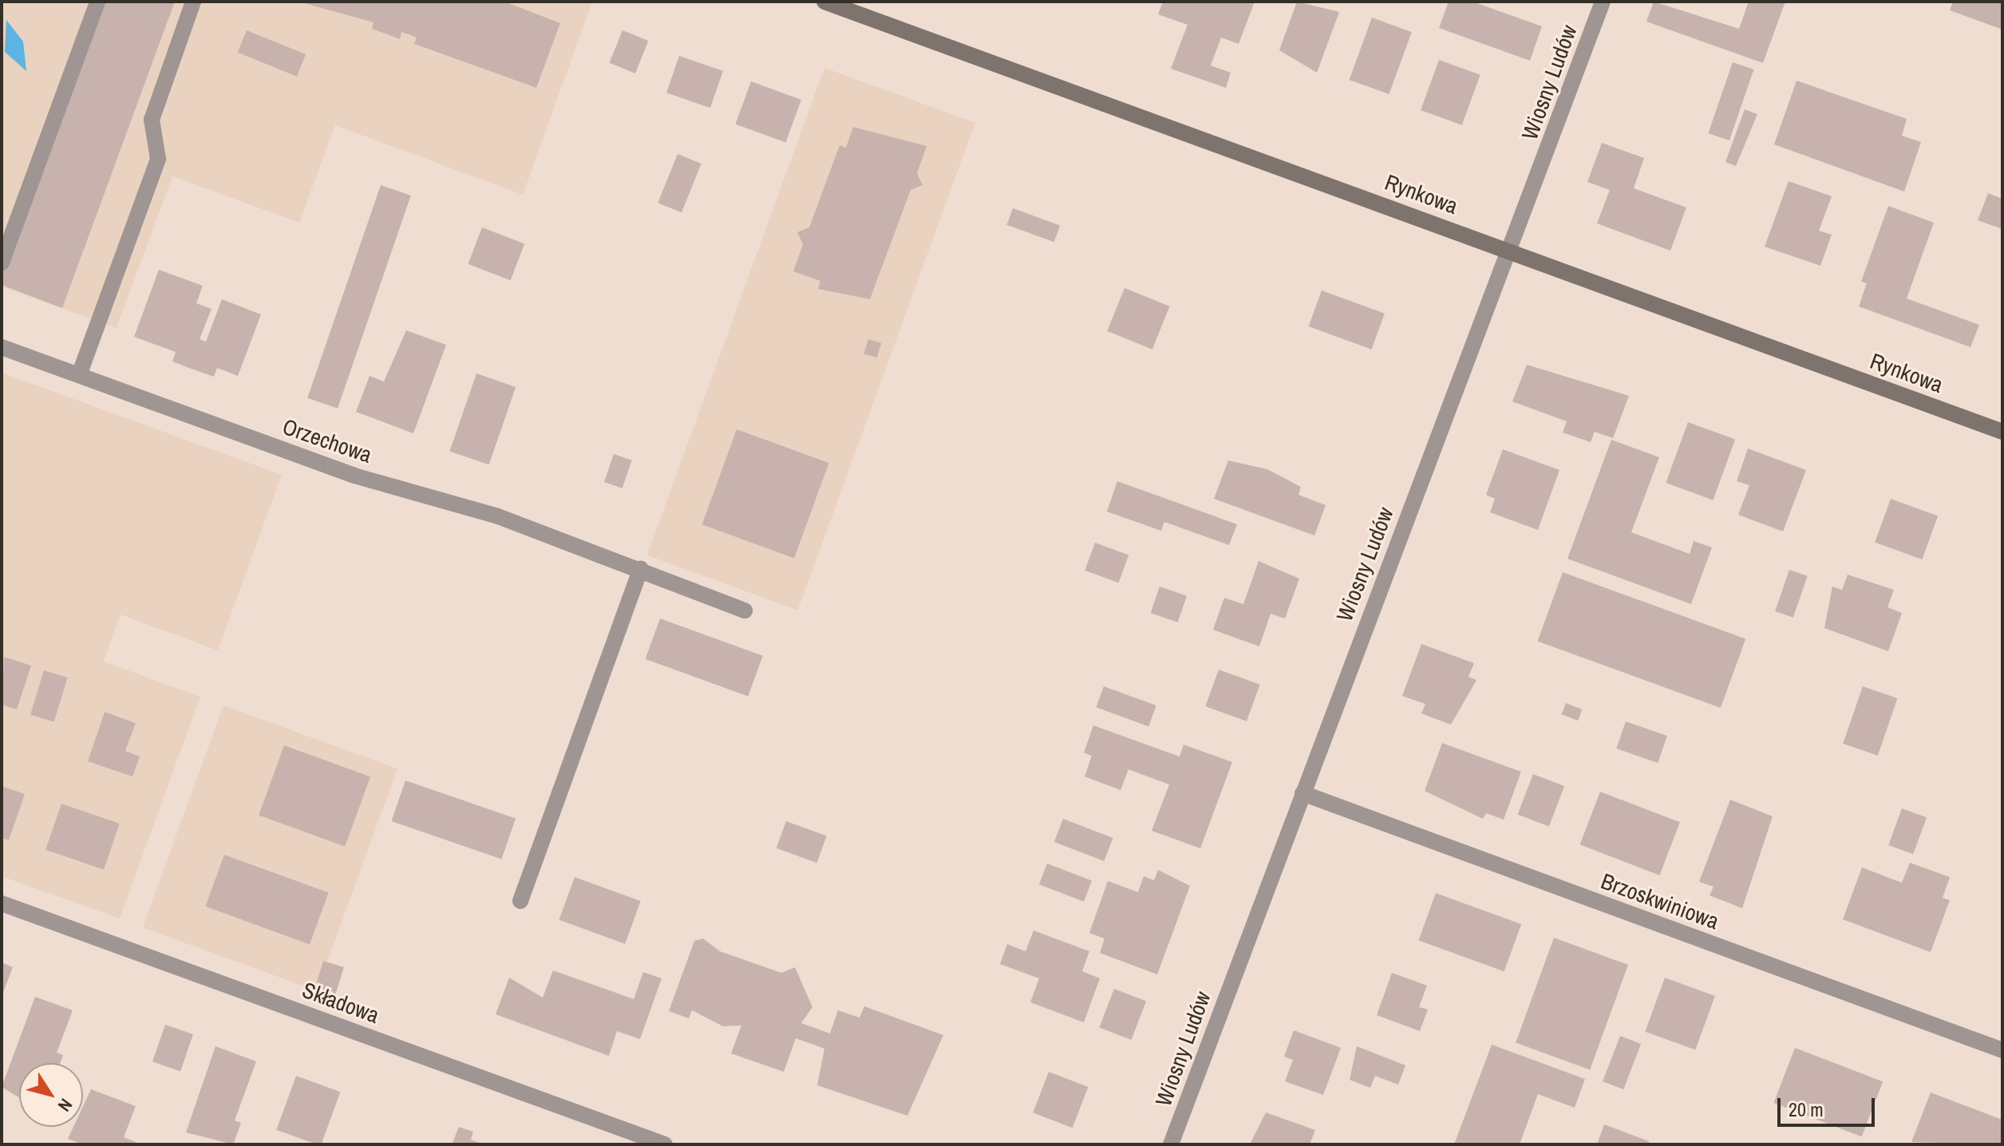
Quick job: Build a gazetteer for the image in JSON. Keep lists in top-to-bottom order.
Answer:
{
  "streets": {
    "street": [
      "Wiosny Ludów",
      "Rynkowa",
      "Orzechowa",
      "Brzoskwiniowa",
      "Składowa"
    ]
  },
  "crossings": [
    ["Wiosny Ludów", "Rynkowa"],
    ["Wiosny Ludów", "Brzoskwiniowa"]
  ],
  "scale_bar": "20 m",
  "north": "bottom right"
}
